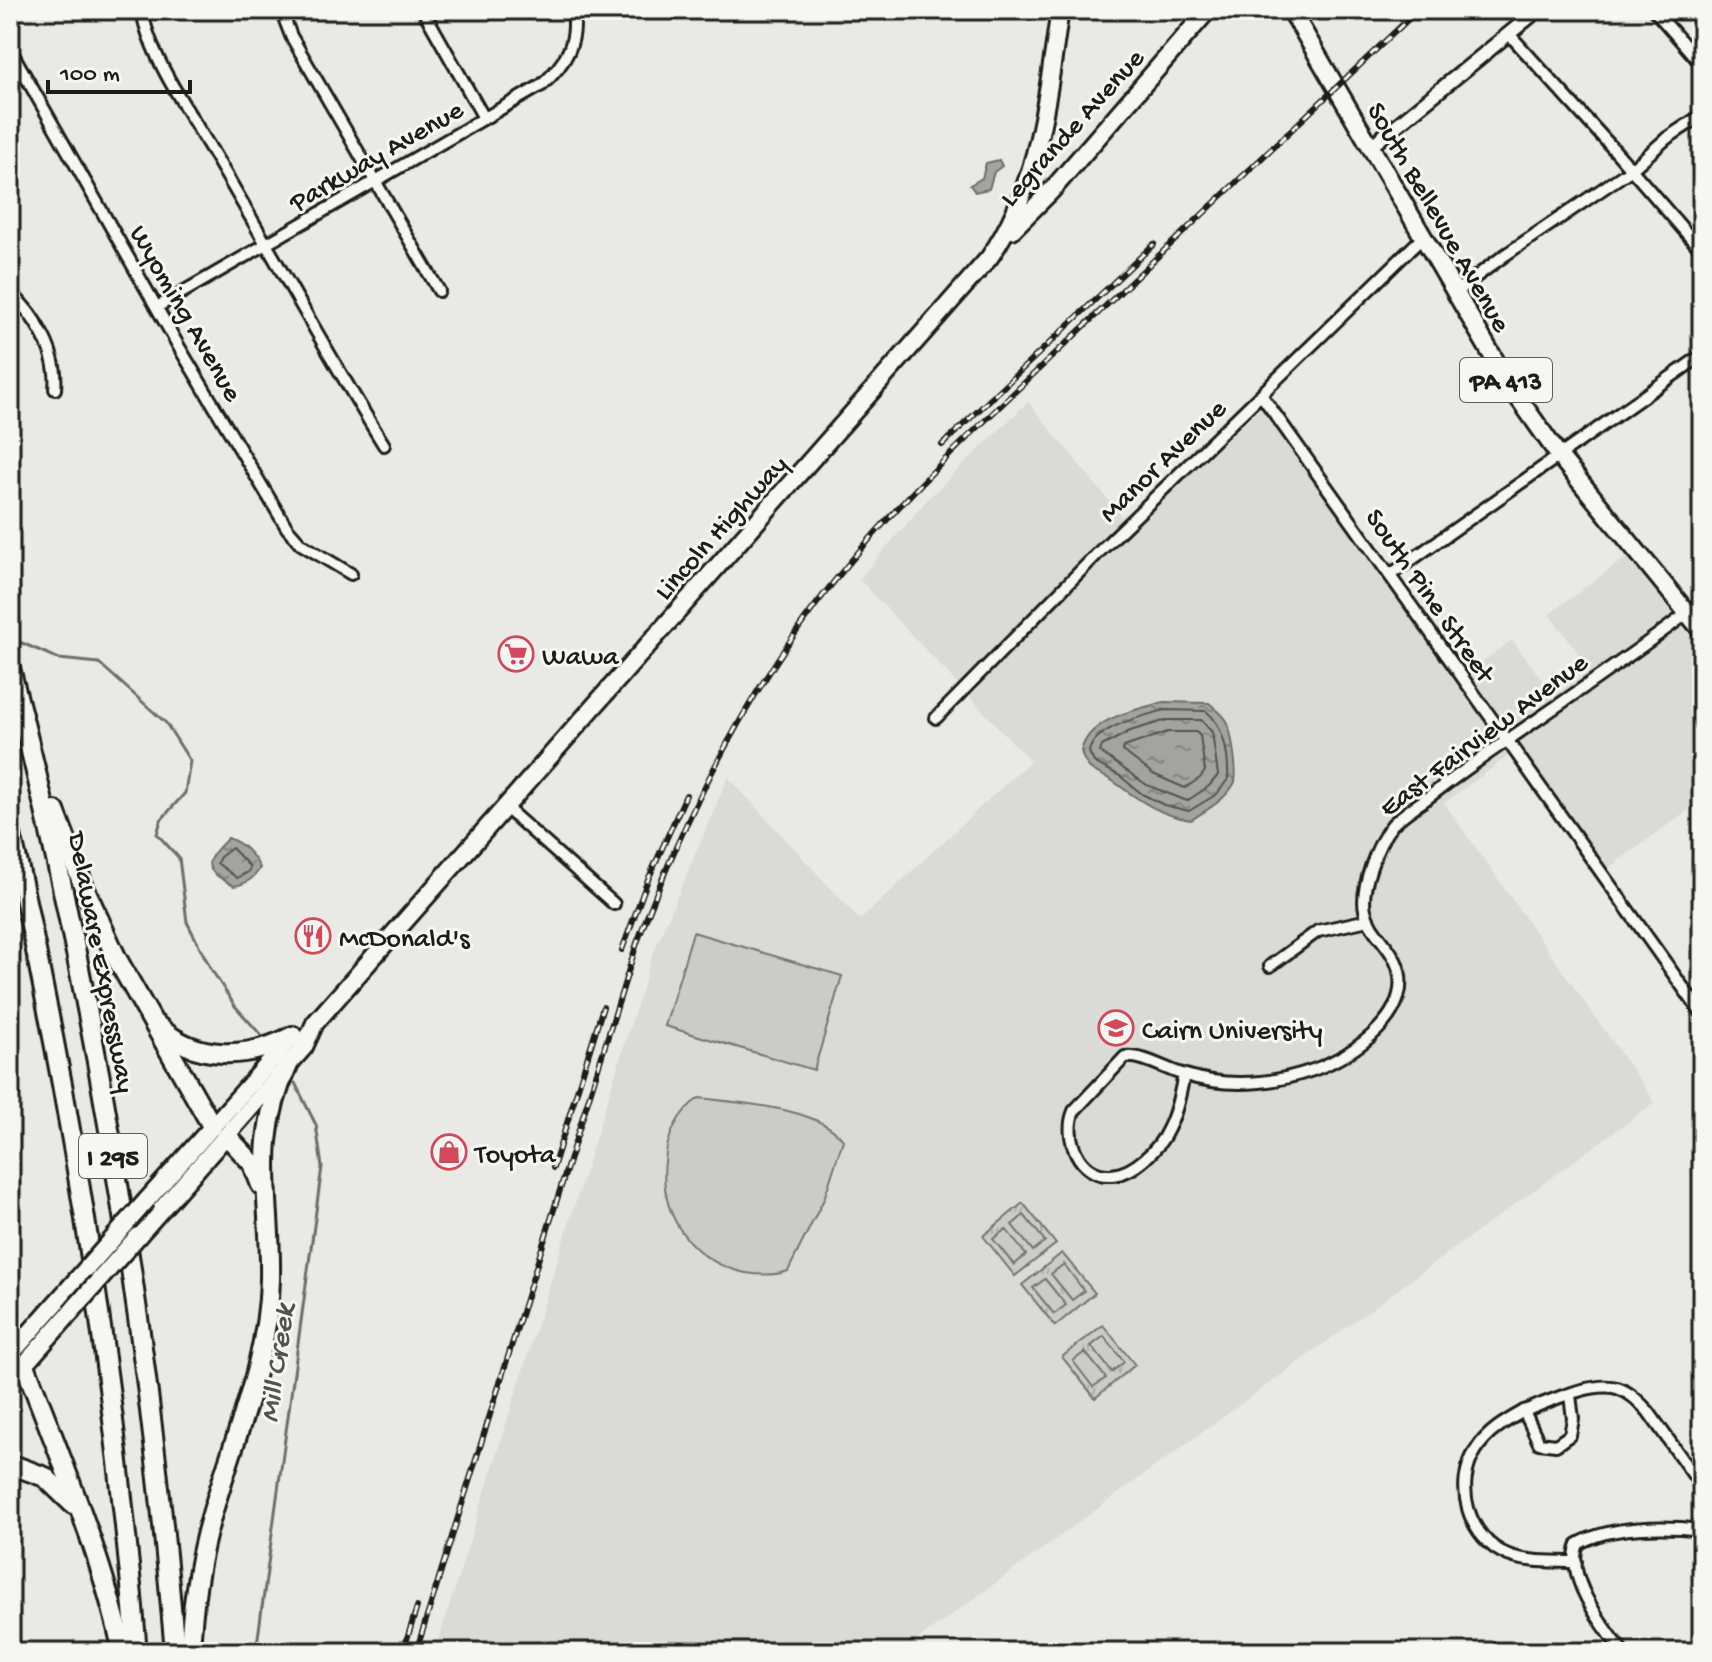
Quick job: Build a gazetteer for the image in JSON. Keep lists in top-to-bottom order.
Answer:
{
  "streets": {
    "highway": ["Delaware Expressway", "I 295"],
    "main road": [
      "Legrande Avenue",
      "South Bellevue Avenue",
      "PA 413",
      "Lincoln Highway"
    ],
    "street": [
      "Parkway Avenue",
      "Wyoming Avenue",
      "Manor Avenue",
      "South Pine Street",
      "East Fairview Avenue"
    ]
  },
  "crossings": [
    ["Legrande Avenue", "Lincoln Highway"],
    ["Parkway Avenue", "Wyoming Avenue"],
    ["South Bellevue Avenue", "Manor Avenue"],
    ["South Bellevue Avenue", "East Fairview Avenue"],
    ["Manor Avenue", "South Pine Street"],
    ["South Pine Street", "East Fairview Avenue"]
  ],
  "water": ["Mill Creek"],
  "places": {
    "supermarket": ["Wawa"],
    "restaurant": ["McDonald's"],
    "school or university": ["Cairn University"],
    "shop": ["Toyota"]
  },
  "scale_bar": "100 m"
}
